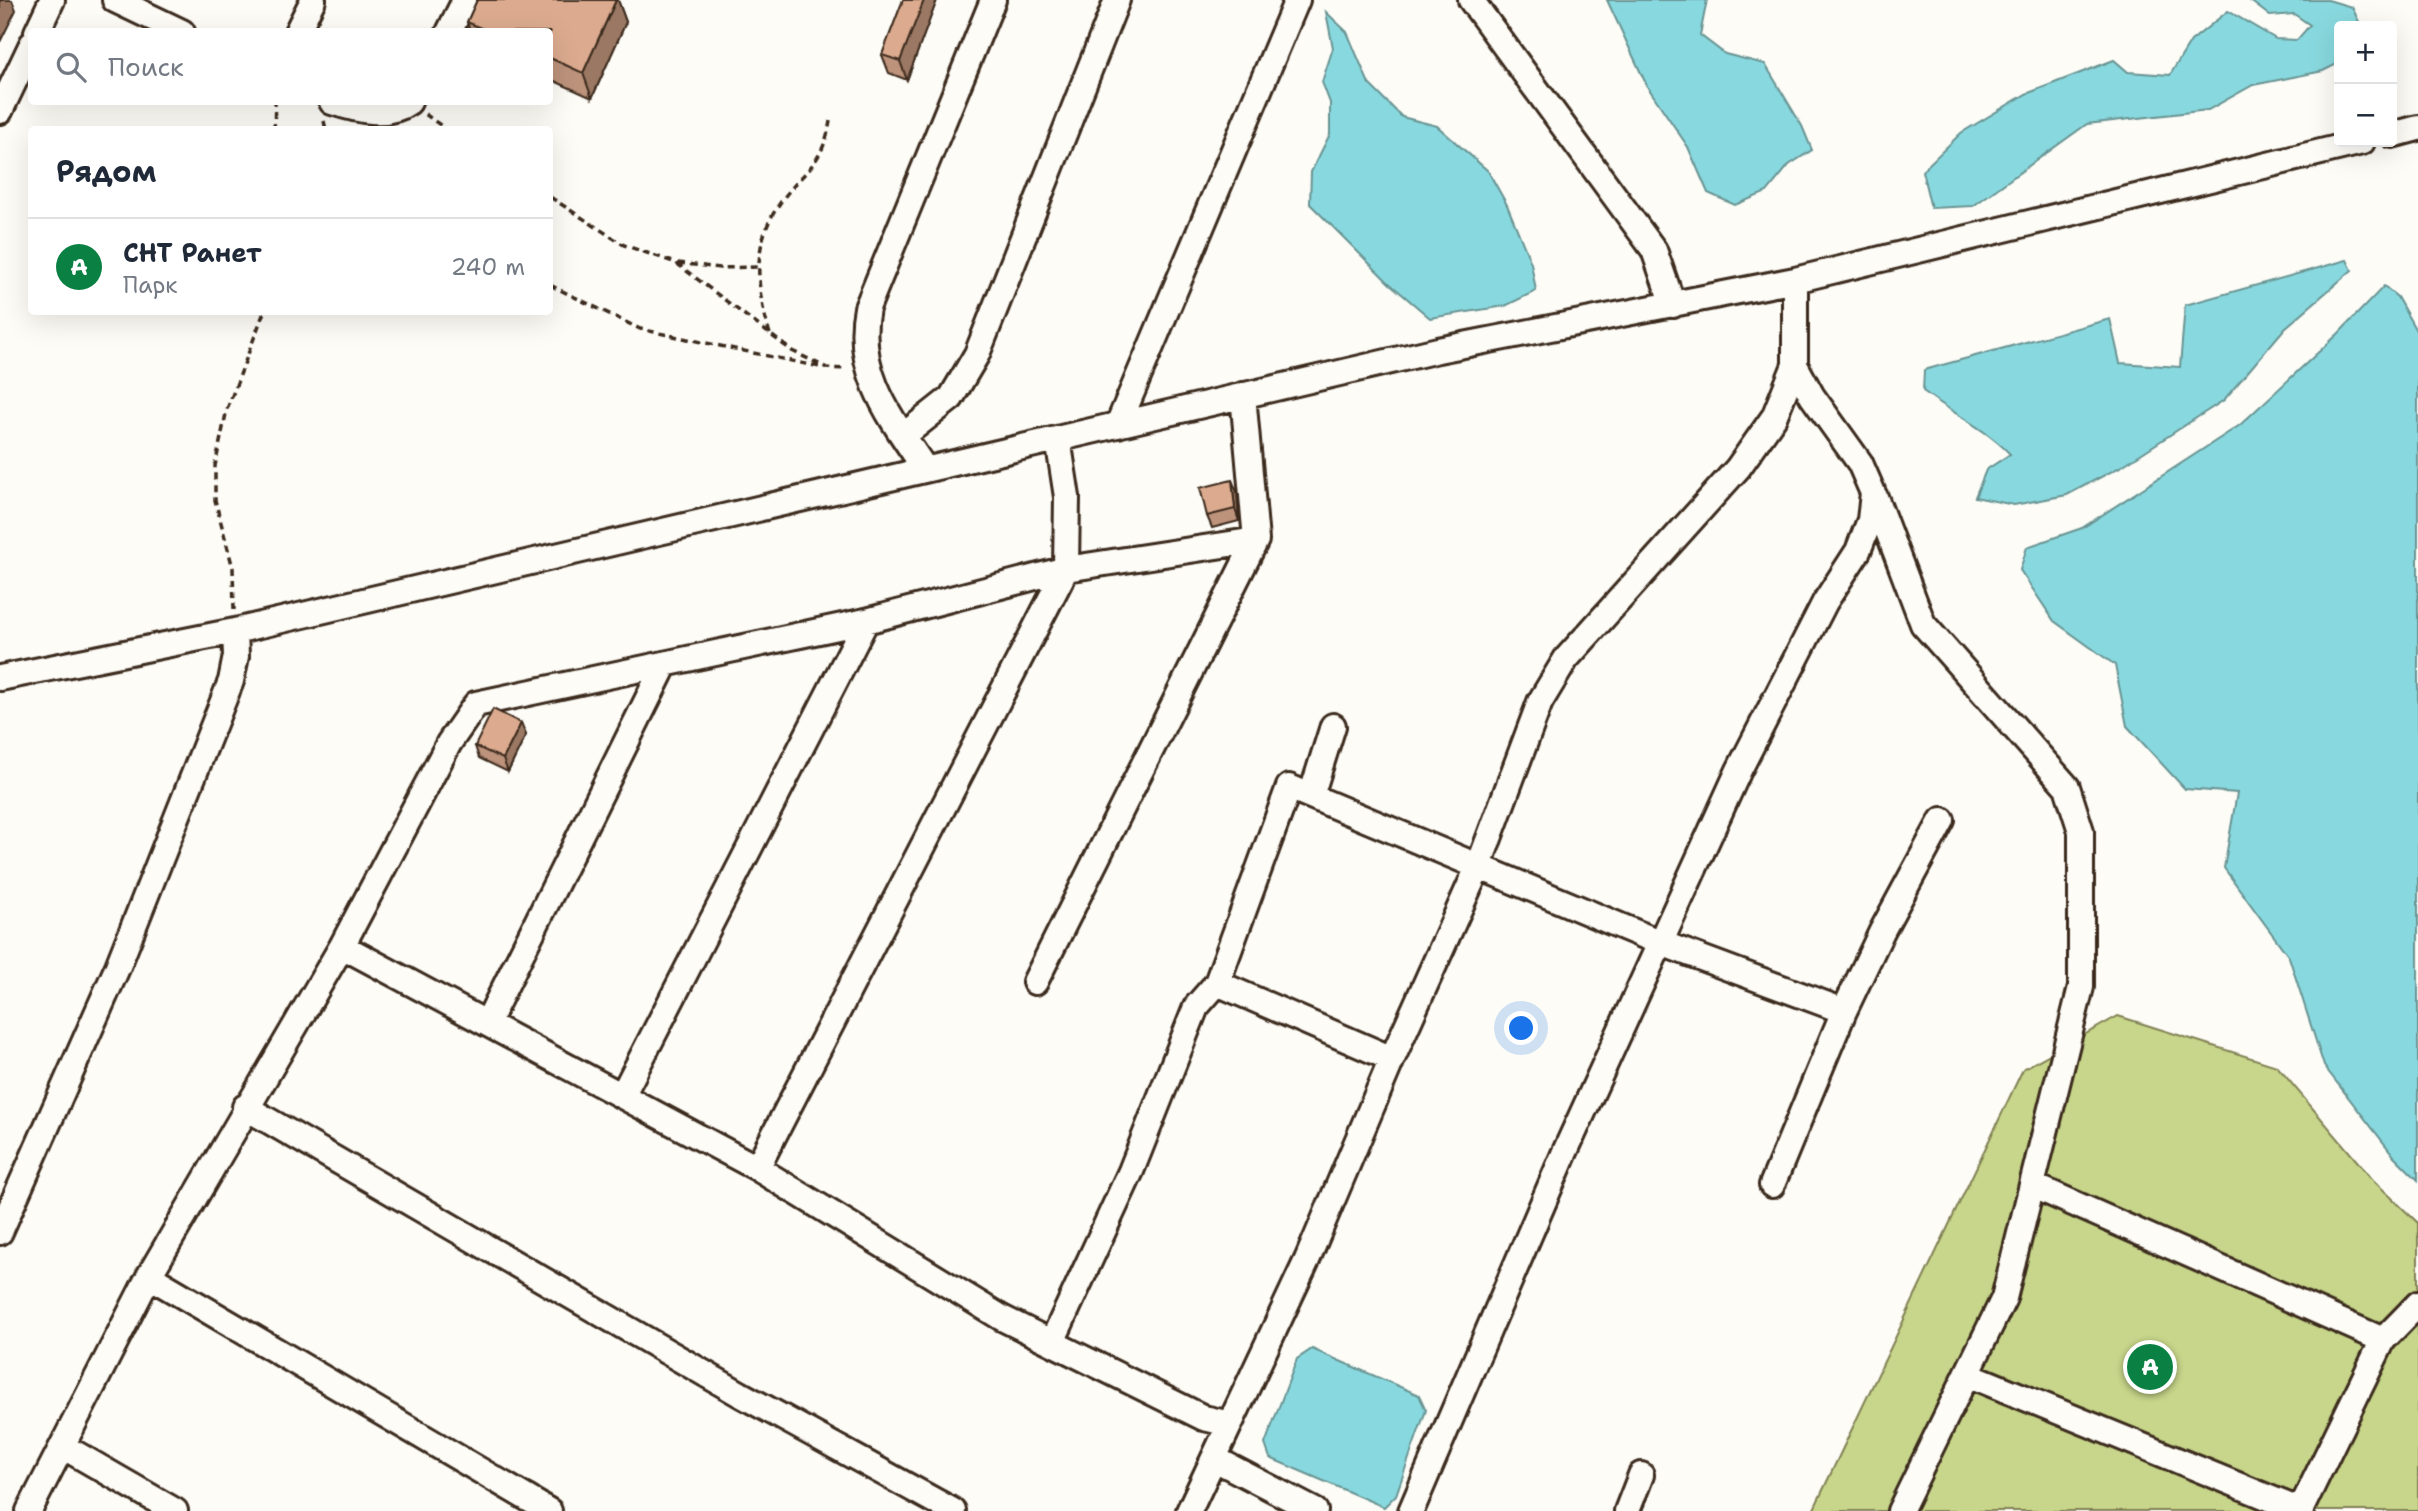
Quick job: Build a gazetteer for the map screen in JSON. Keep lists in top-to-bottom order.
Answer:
{
  "page": {
    "map_buttons": ["+", "−"],
    "search": "Поиск",
    "heading": "Рядом",
    "list": [
      {
        "mark": "A",
        "name": "СНТ Ранет",
        "note": "Парк",
        "value": "240 m"
      }
    ],
    "pins": "A"
  }
}
